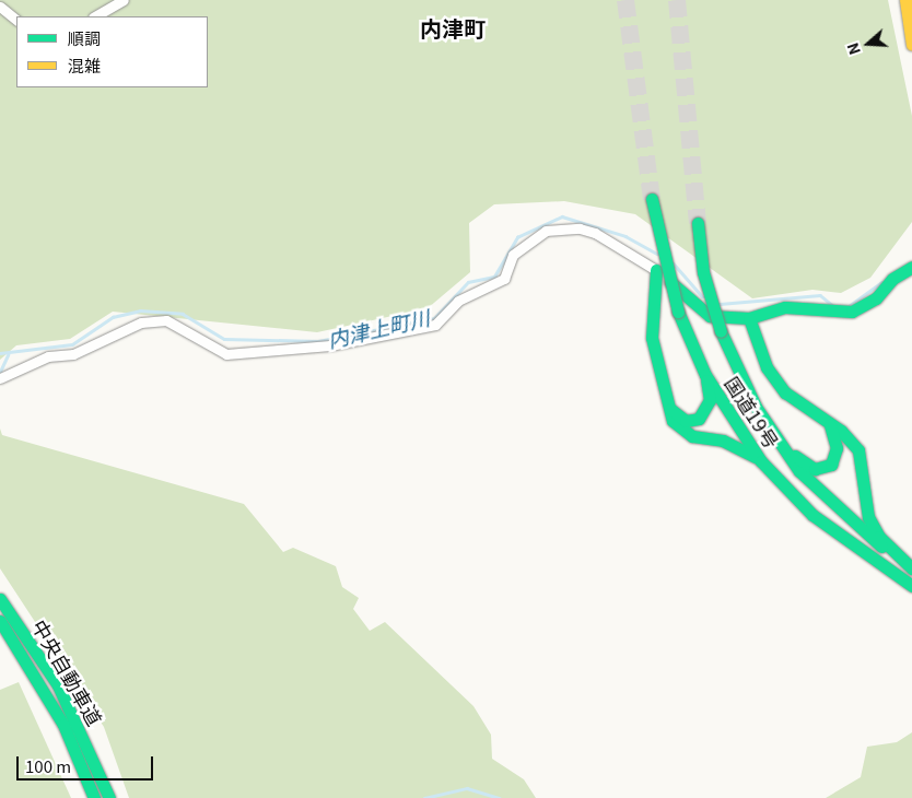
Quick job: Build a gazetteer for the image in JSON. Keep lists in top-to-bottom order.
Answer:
{
  "streets": {
    "main road": ["国道19号", "中央自動車道"]
  },
  "districts": ["内津町"],
  "water": ["内津上町川"],
  "legend": ["順調", "混雑"],
  "scale_bar": "100 m",
  "north": "left"
}
